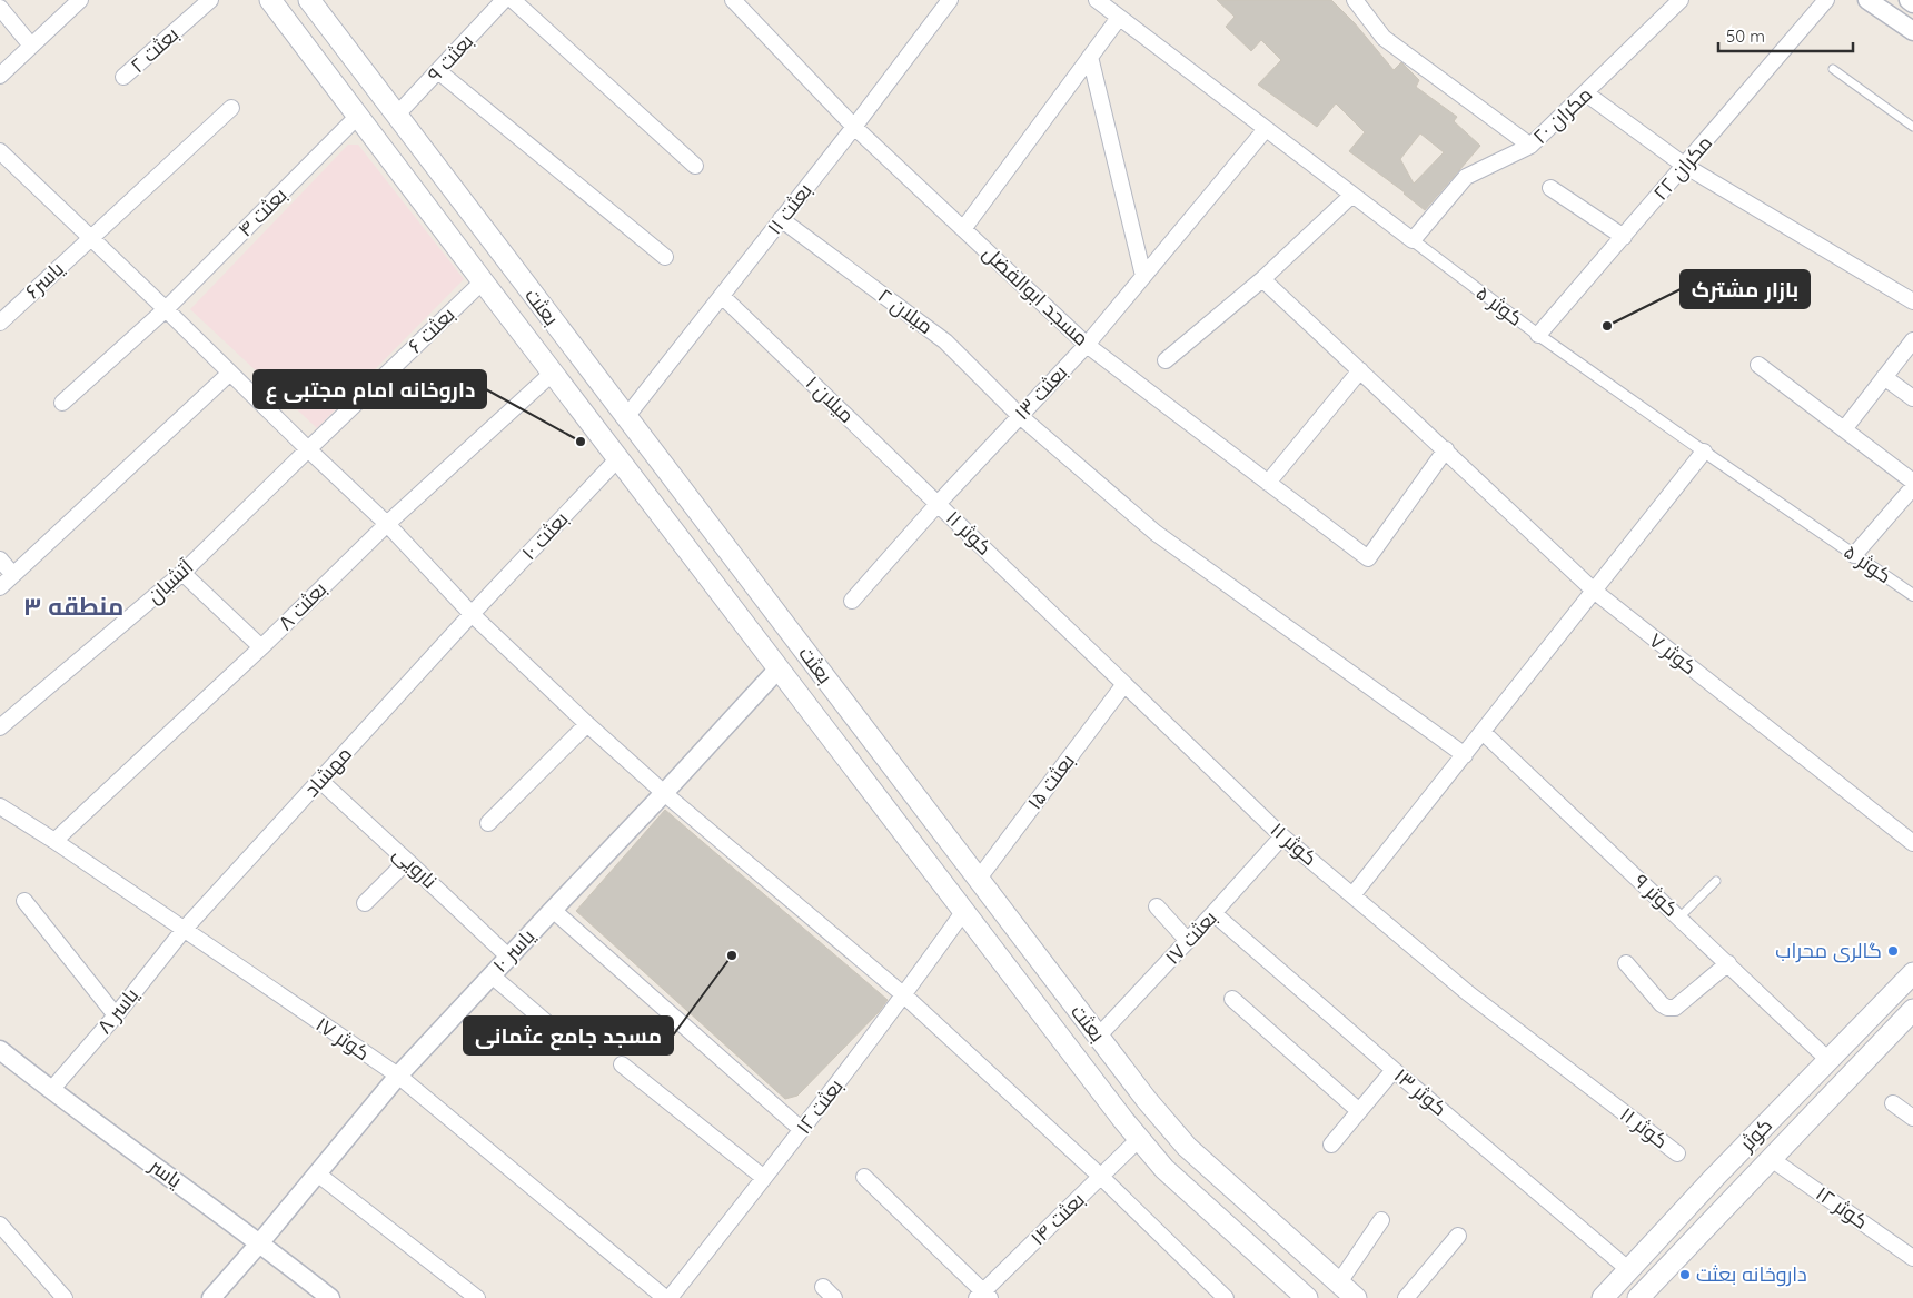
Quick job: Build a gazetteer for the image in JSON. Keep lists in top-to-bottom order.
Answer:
{
  "streets": {
    "main road": ["بعثت", "کوثر"],
    "street": [
      "بعثت ۲",
      "بعثت ۹",
      "مکران ۲۰",
      "مکران ۲۲",
      "بعثت ۱۱",
      "بعثت ۴",
      "یاسر۶",
      "مسجد ابوالفضل",
      "کوثر ۵",
      "میلان ۲",
      "بعثت ۶",
      "بعثت ۱۳",
      "میلان ۱",
      "کوثر ۱۱",
      "بعثت ۱۰",
      "آتشبان",
      "بعثت ۸",
      "کوثر ۷",
      "مهشاد",
      "بعثت ۱۵",
      "نارویی",
      "کوثر ۹",
      "بعثت ۱۷",
      "یاسر ۱۰",
      "یاسر ۸",
      "کوثر ۱۷",
      "کوثر ۱۳",
      "بعثت ۱۲",
      "یاسر",
      "کوثر ۱۲",
      "بعثت ۱۴"
    ]
  },
  "crossings": [
    ["بعثت ۹", "بعثت"],
    ["مکران ۲۰", "کوثر ۵"],
    ["مکران ۲۲", "کوثر ۵"],
    ["بعثت ۱۱", "مسجد ابوالفضل"],
    ["بعثت ۱۱", "بعثت"],
    ["بعثت ۱۱", "میلان ۲"],
    ["بعثت ۱۱", "میلان ۱"],
    ["بعثت ۴", "بعثت"],
    ["مسجد ابوالفضل", "بعثت ۱۳"],
    ["مسجد ابوالفضل", "کوثر ۷"],
    ["کوثر ۵", "بعثت ۱۳"],
    ["بعثت", "بعثت ۶"],
    ["بعثت", "بعثت ۱۰"],
    ["بعثت", "بعثت ۸"],
    ["بعثت", "بعثت ۱۵"],
    ["بعثت", "بعثت ۱۷"],
    ["بعثت", "یاسر ۱۰"],
    ["بعثت", "بعثت ۱۲"],
    ["بعثت", "بعثت ۱۴"],
    ["میلان ۲", "بعثت ۱۳"],
    ["بعثت ۶", "آتشبان"],
    ["بعثت ۱۳", "میلان ۱"],
    ["بعثت ۱۳", "کوثر ۱۱"],
    ["میلان ۱", "کوثر ۱۱"],
    ["کوثر ۱۱", "بعثت ۱۵"],
    ["کوثر ۱۱", "بعثت ۱۷"],
    ["بعثت ۱۰", "مهشاد"],
    ["بعثت ۸", "کوثر ۱۷"],
    ["مهشاد", "نارویی"],
    ["مهشاد", "یاسر ۸"],
    ["مهشاد", "کوثر ۱۷"],
    ["نارویی", "یاسر ۱۰"],
    ["کوثر ۹", "کوثر"],
    ["بعثت ۱۷", "کوثر ۱۳"],
    ["یاسر ۱۰", "کوثر ۱۷"],
    ["یاسر ۱۰", "یاسر"],
    ["یاسر ۸", "کوثر ۱۷"],
    ["یاسر ۸", "یاسر"],
    ["کوثر ۱۳", "کوثر"],
    ["کوثر", "کوثر ۱۲"]
  ],
  "districts": ["منطقه ۳"],
  "places": [
    "بازار مشترک",
    "داروخانه امام مجتبی ع",
    "گالری محراب",
    "مسجد جامع عثمانی",
    "داروخانه بعثت"
  ],
  "scale_bar": "50 m"
}
